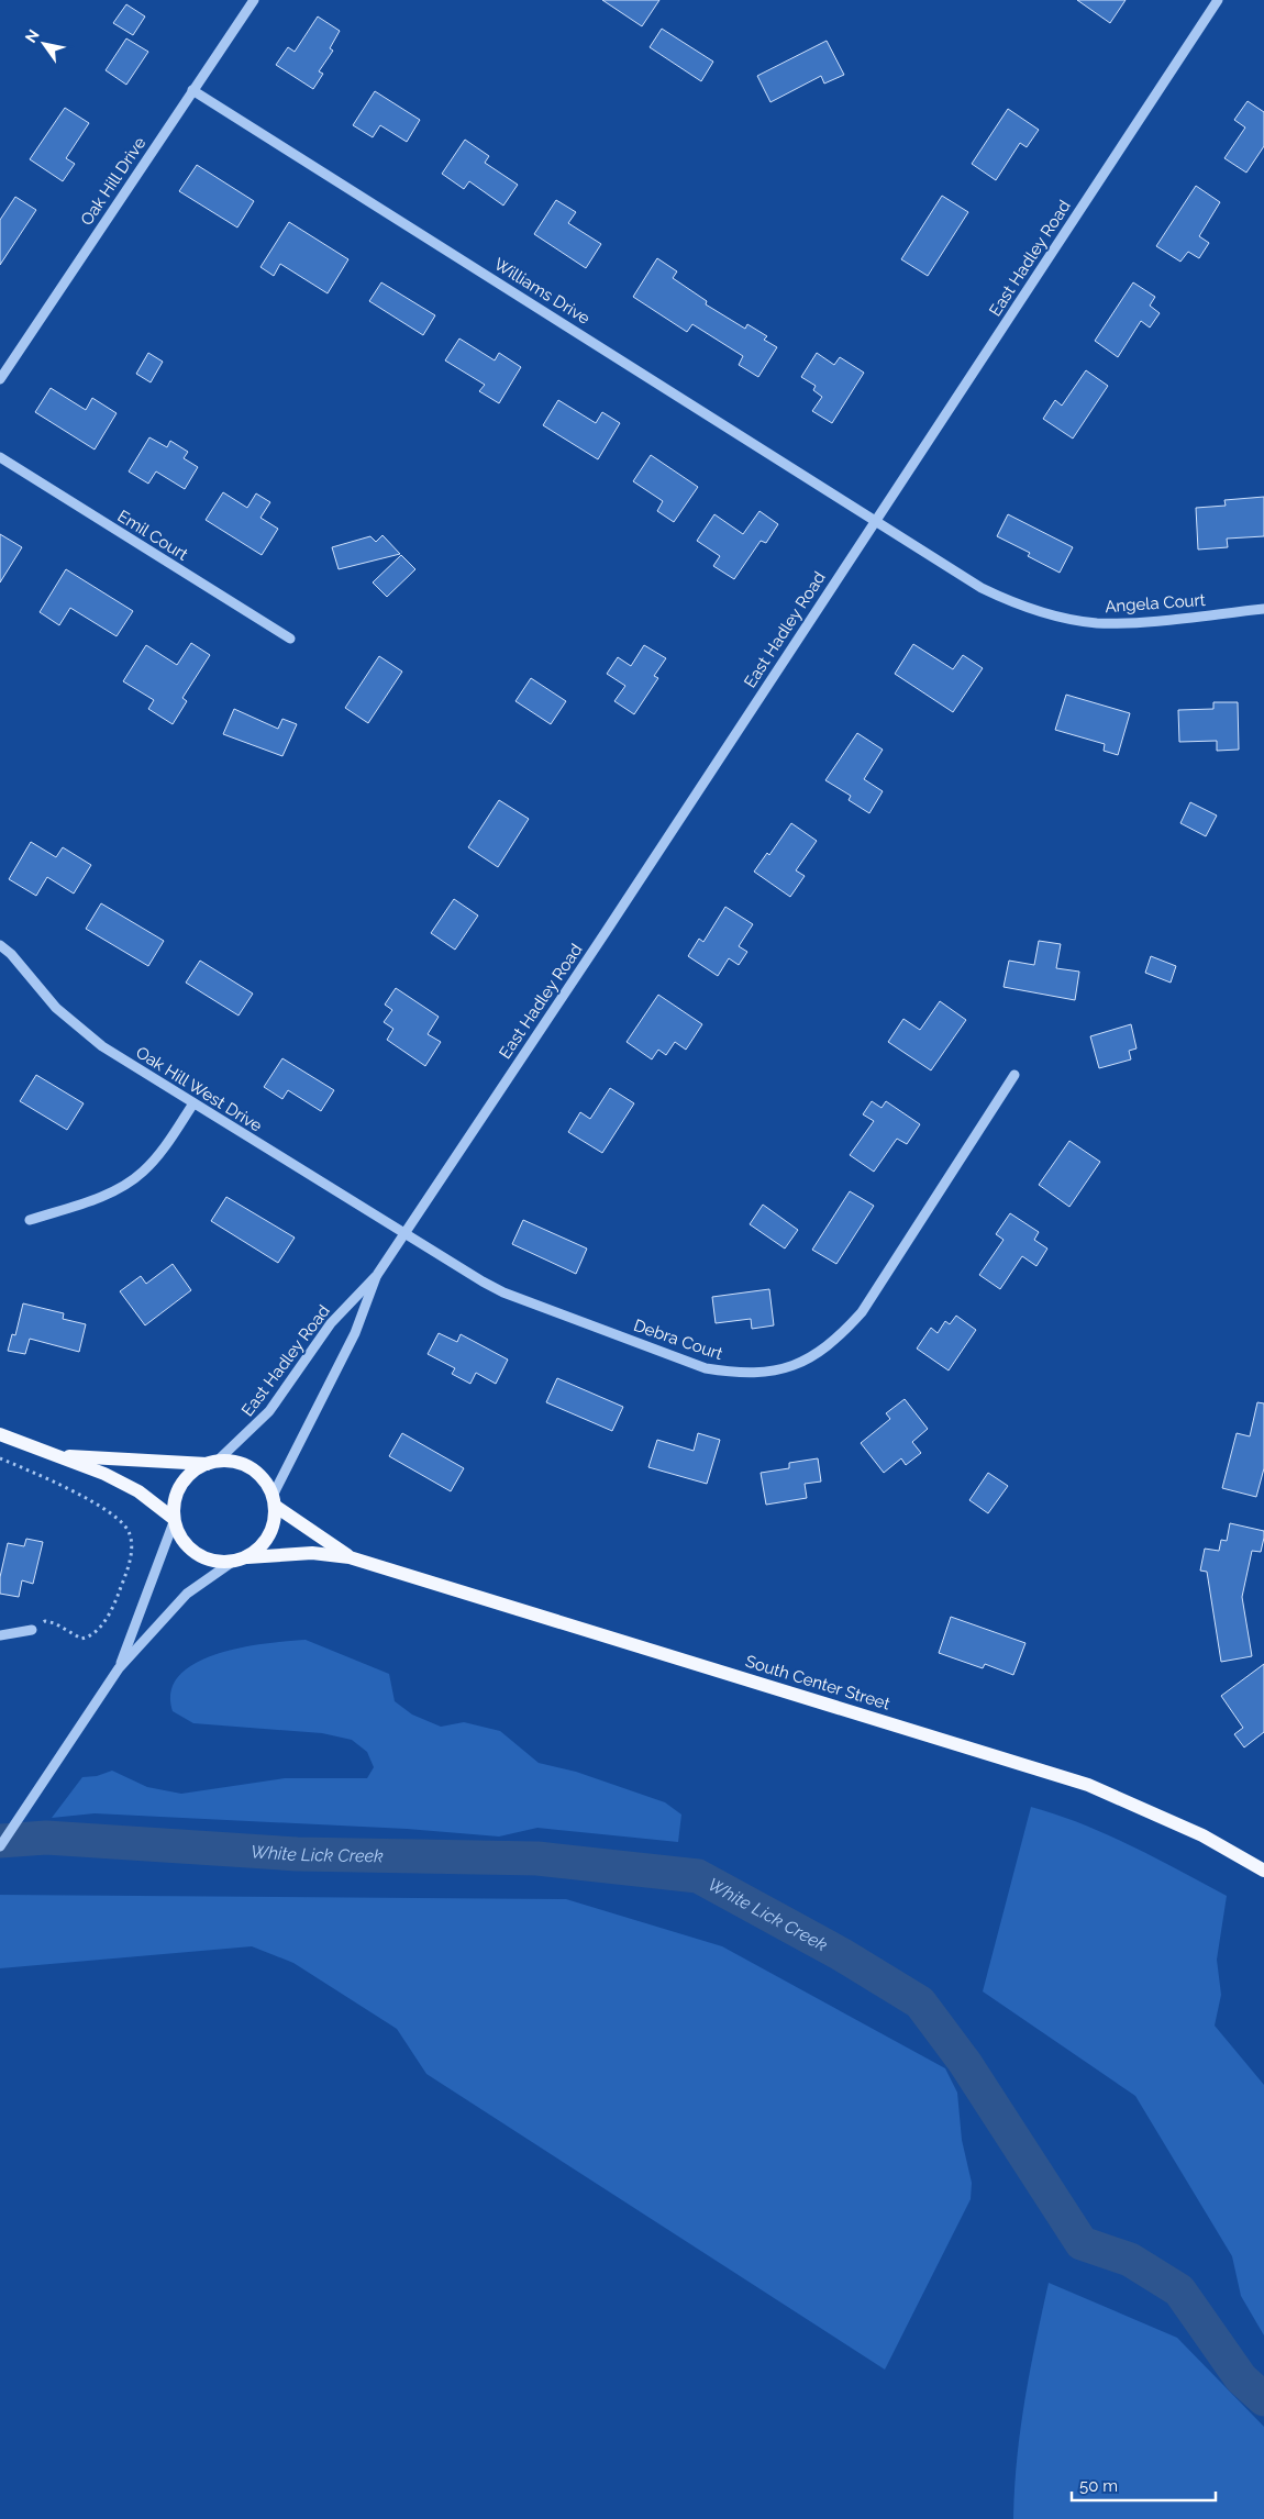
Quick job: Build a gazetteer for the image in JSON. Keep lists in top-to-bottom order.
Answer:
{
  "streets": {
    "main road": ["South Center Street"],
    "street": [
      "Oak Hill Drive",
      "East Hadley Road",
      "Williams Drive",
      "Emil Court",
      "Angela Court",
      "Oak Hill West Drive",
      "Debra Court"
    ]
  },
  "crossings": [
    ["Oak Hill Drive", "Williams Drive"],
    ["East Hadley Road", "Williams Drive"],
    ["East Hadley Road", "Angela Court"],
    ["East Hadley Road", "Oak Hill West Drive"],
    ["East Hadley Road", "Debra Court"],
    ["East Hadley Road", "South Center Street"],
    ["Williams Drive", "Angela Court"],
    ["Oak Hill West Drive", "Debra Court"]
  ],
  "water": ["White Lick Creek"],
  "scale_bar": "50 m",
  "north": "top left"
}
